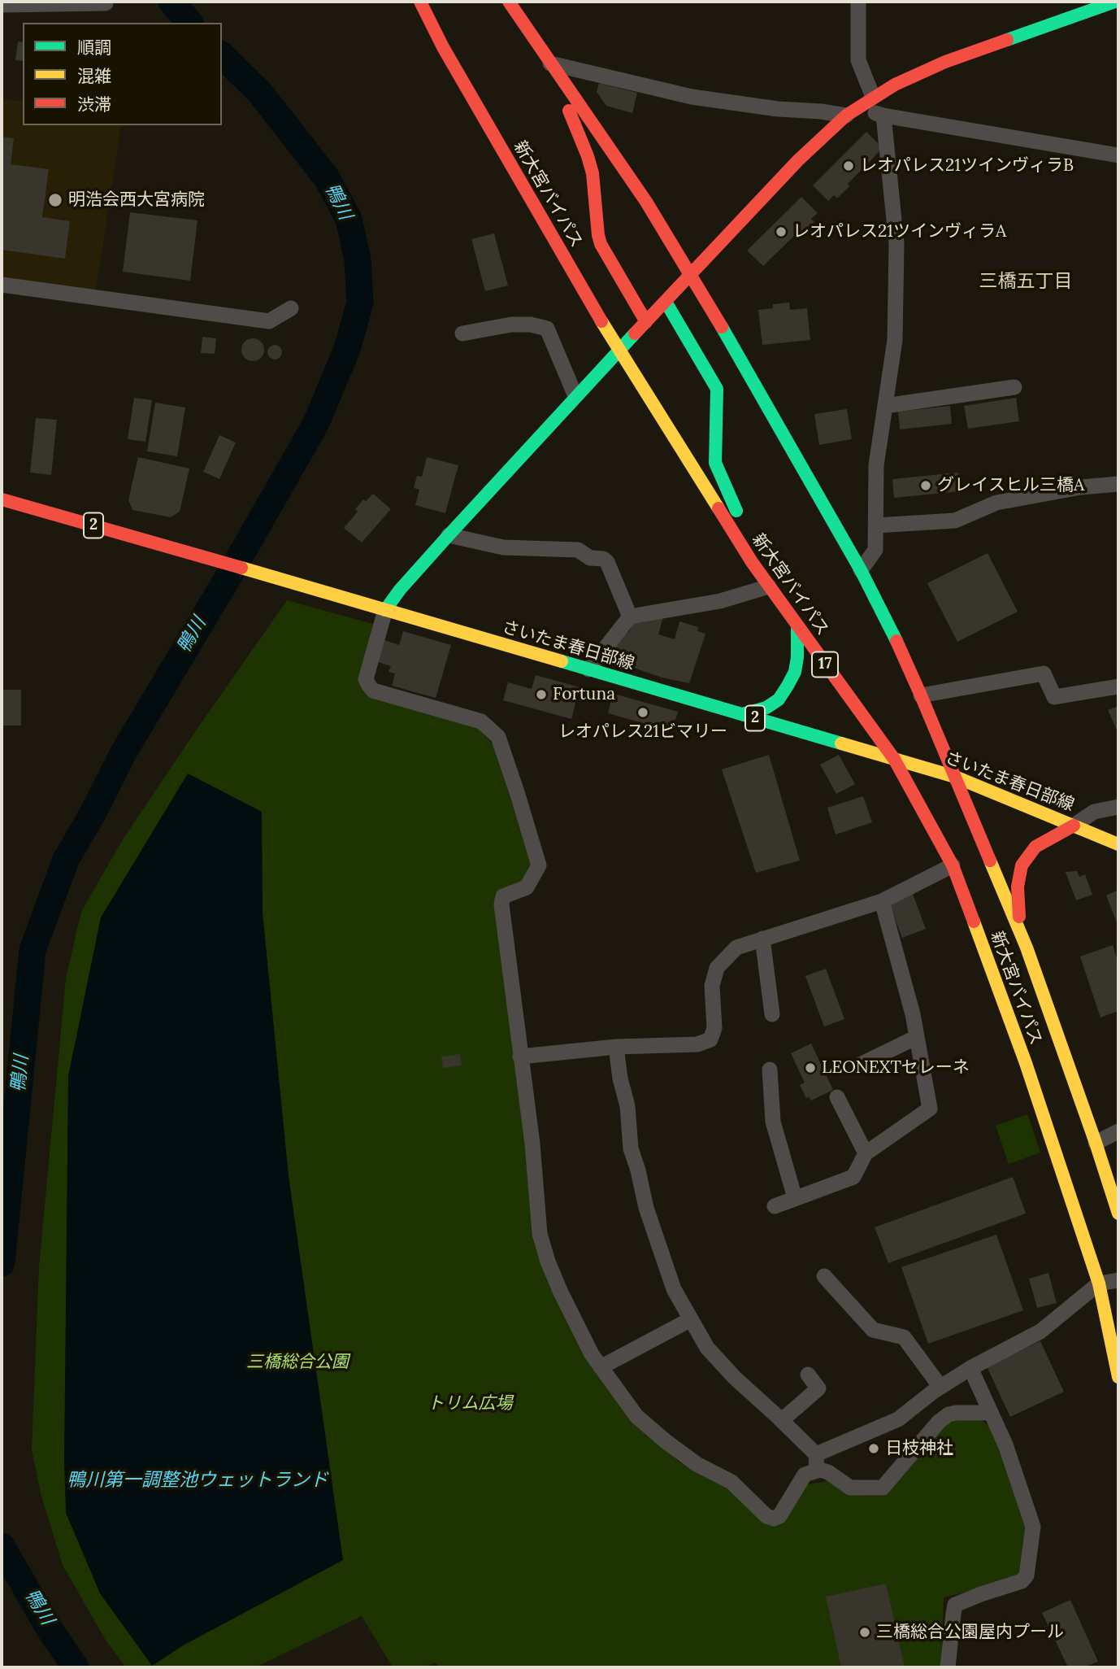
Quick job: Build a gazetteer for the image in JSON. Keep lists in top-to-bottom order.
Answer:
{
  "streets": {
    "main road": [
      "新大宮バイパス",
      "2",
      "さいたま春日部線",
      "17"
    ]
  },
  "crossings": [
    ["新大宮バイパス", "さいたま春日部線"]
  ],
  "districts": ["三橋五丁目"],
  "water": ["鴨川", "鴨川第一調整池ウェットランド"],
  "parks": ["三橋総合公園", "トリム広場"],
  "places": [
    "レオパレス21ツインヴィラB",
    "明浩会西大宮病院",
    "レオパレス21ツインヴィラA",
    "グレイスヒル三橋A",
    "Fortuna",
    "レオパレス21ビマリー",
    "LEONEXTセレーネ",
    "日枝神社",
    "三橋総合公園屋内プール"
  ],
  "legend": ["順調", "混雑", "渋滞"]
}
